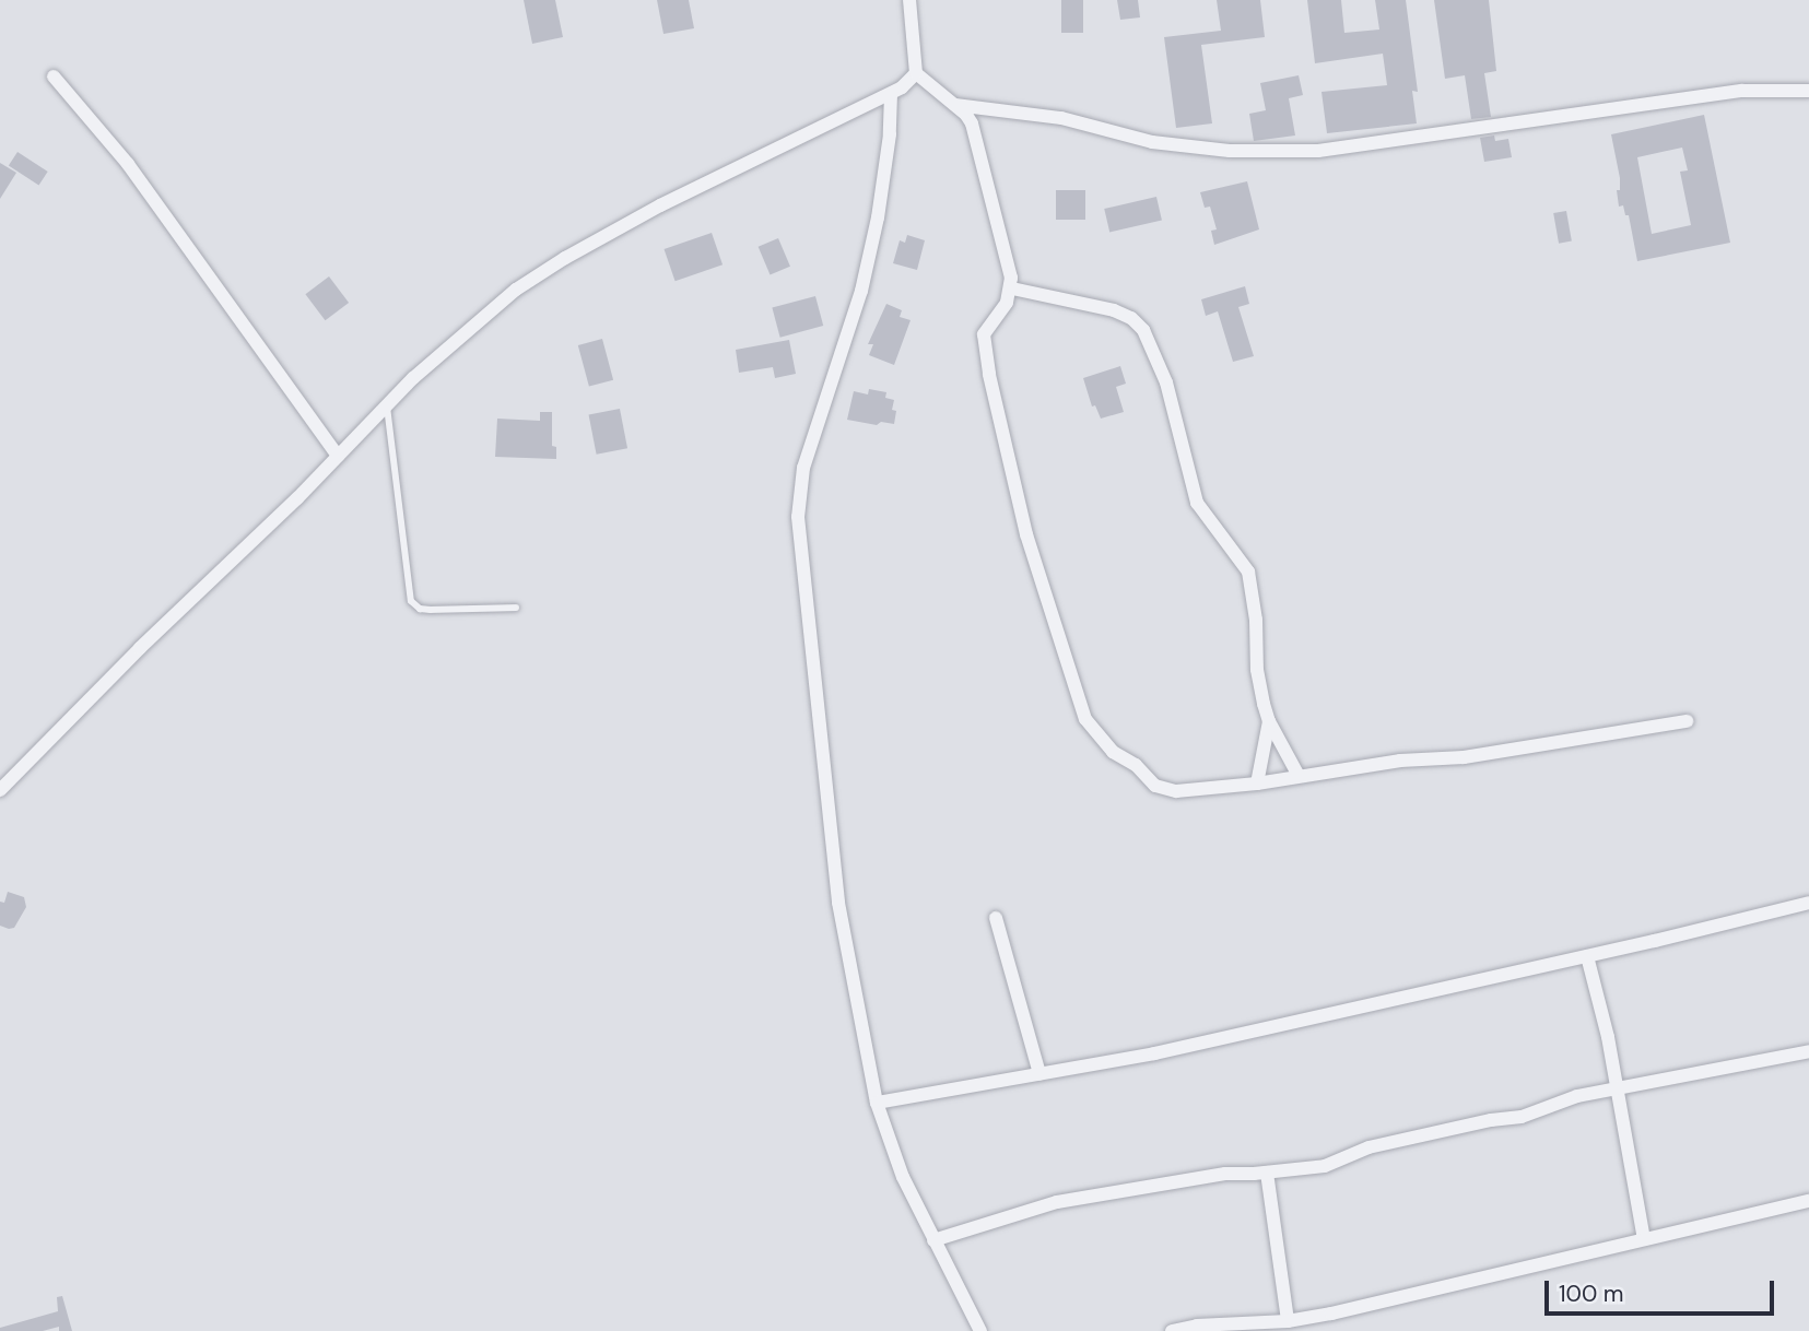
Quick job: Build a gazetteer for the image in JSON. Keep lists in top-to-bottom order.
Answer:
{
  "scale_bar": "100 m"
}
